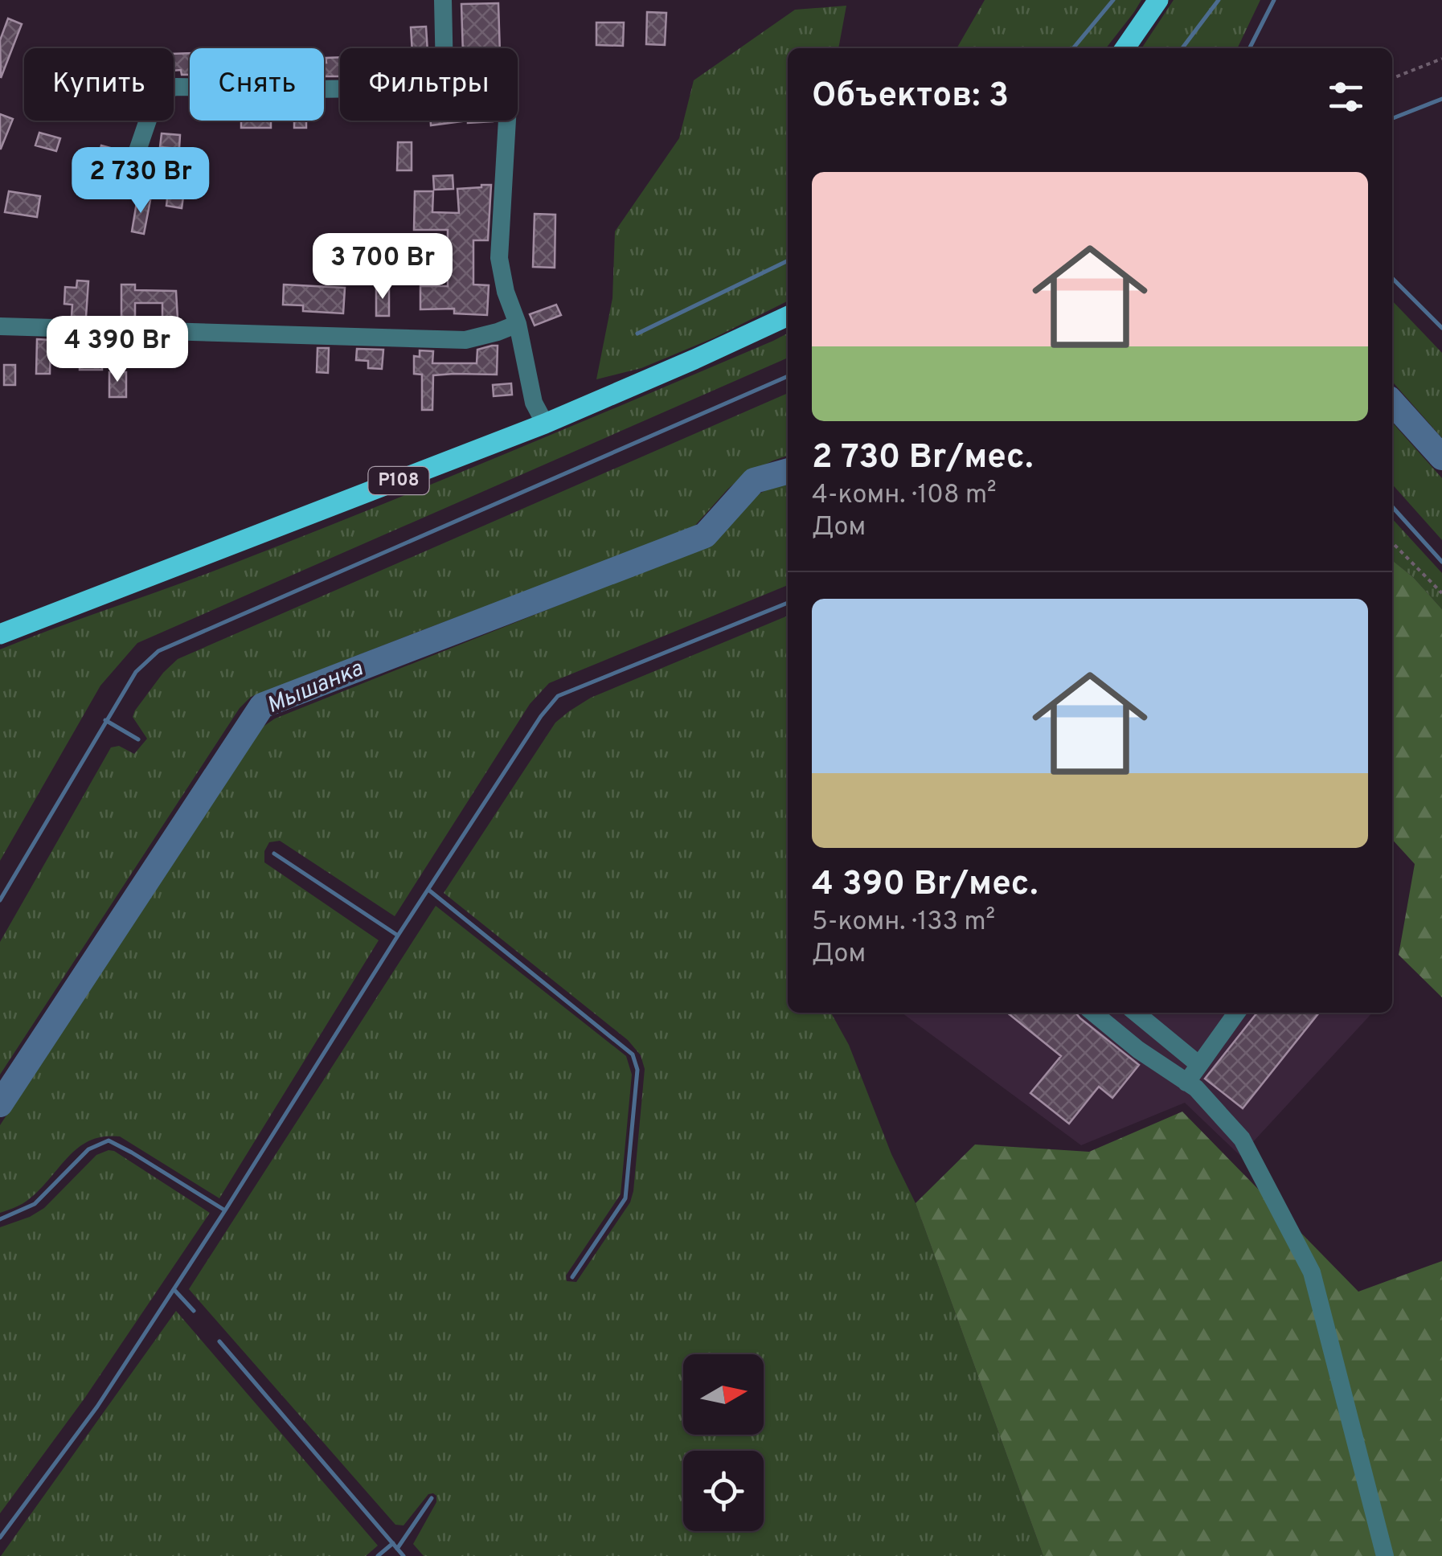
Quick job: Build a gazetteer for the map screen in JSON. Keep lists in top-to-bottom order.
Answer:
{
  "streets": {
    "main road": ["Р108"]
  },
  "water": ["Мышанка"],
  "north": "right",
  "page": {
    "chip": ["Купить", "Снять", "Фильтры"],
    "heading": "Объектов: 3",
    "list": [
      {
        "name": "2 730 Br/мес.",
        "note": "4-комн. · 108 m² · Дом"
      },
      {
        "name": "4 390 Br/мес.",
        "note": "5-комн. · 133 m² · Дом"
      }
    ],
    "price": ["2 730 Br", "3 700 Br", "4 390 Br"]
  }
}
